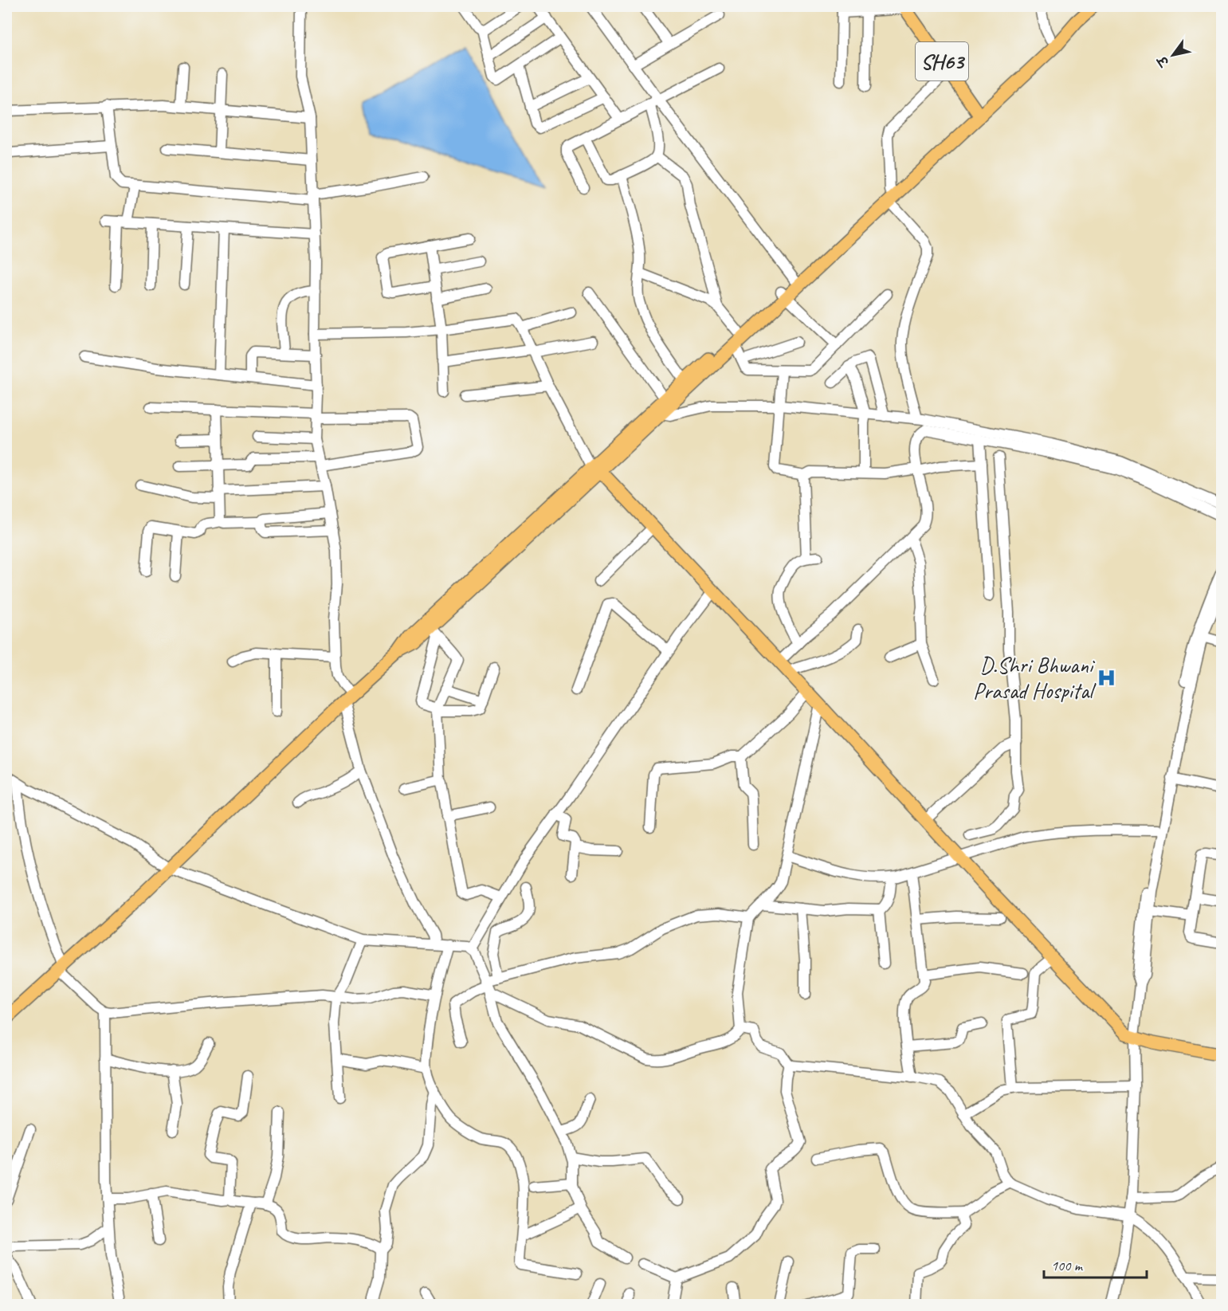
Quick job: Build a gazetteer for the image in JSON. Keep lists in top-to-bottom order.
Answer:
{
  "streets": {
    "main road": ["SH63"]
  },
  "places": {
    "hospital": ["D.Shri Bhwani Prasad Hospital"]
  },
  "scale_bar": "100 m",
  "north": "bottom left"
}
